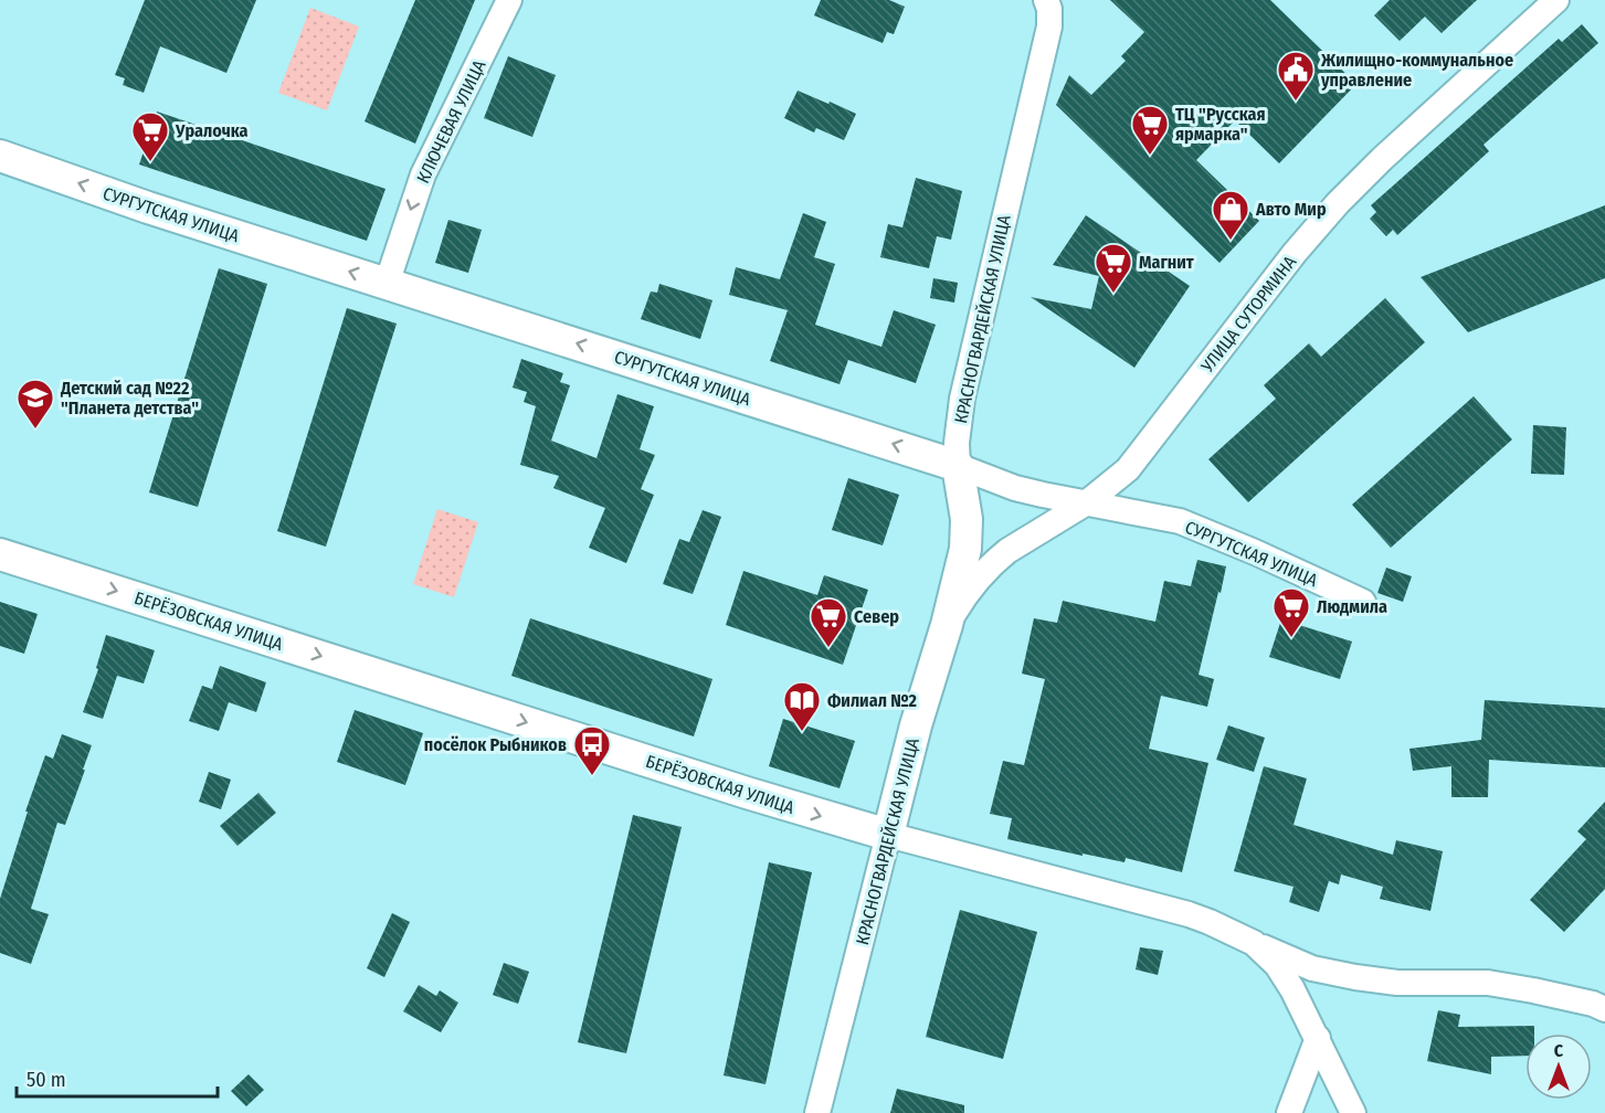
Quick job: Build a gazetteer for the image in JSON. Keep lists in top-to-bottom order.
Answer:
{
  "streets": {
    "street": [
      "КЛЮЧЕВАЯ УЛИЦА",
      "СУРГУТСКАЯ УЛИЦА",
      "УЛИЦА СУТОРМИНА",
      "КРАСНОГВАРДЕЙСКАЯ УЛИЦА",
      "БЕРЁЗОВСКАЯ УЛИЦА"
    ]
  },
  "crossings": [
    ["КЛЮЧЕВАЯ УЛИЦА", "СУРГУТСКАЯ УЛИЦА"],
    ["СУРГУТСКАЯ УЛИЦА", "УЛИЦА СУТОРМИНА"],
    ["СУРГУТСКАЯ УЛИЦА", "КРАСНОГВАРДЕЙСКАЯ УЛИЦА"],
    ["УЛИЦА СУТОРМИНА", "КРАСНОГВАРДЕЙСКАЯ УЛИЦА"],
    ["КРАСНОГВАРДЕЙСКАЯ УЛИЦА", "БЕРЁЗОВСКАЯ УЛИЦА"]
  ],
  "one_way": ["КЛЮЧЕВАЯ УЛИЦА", "СУРГУТСКАЯ УЛИЦА", "БЕРЁЗОВСКАЯ УЛИЦА"],
  "places": {
    "public building": ["Жилищно-коммунальное управление"],
    "supermarket": [
      "ТЦ \"Русская ярмарка\"",
      "Уралочка",
      "Магнит",
      "Людмила",
      "Север"
    ],
    "shop": ["Авто Мир"],
    "school or university": ["Детский сад №22 \"Планета детства\""],
    "library": ["Филиал №2"],
    "bus stop": ["посёлок Рыбников"]
  },
  "scale_bar": "50 m",
  "north": "top"
}
